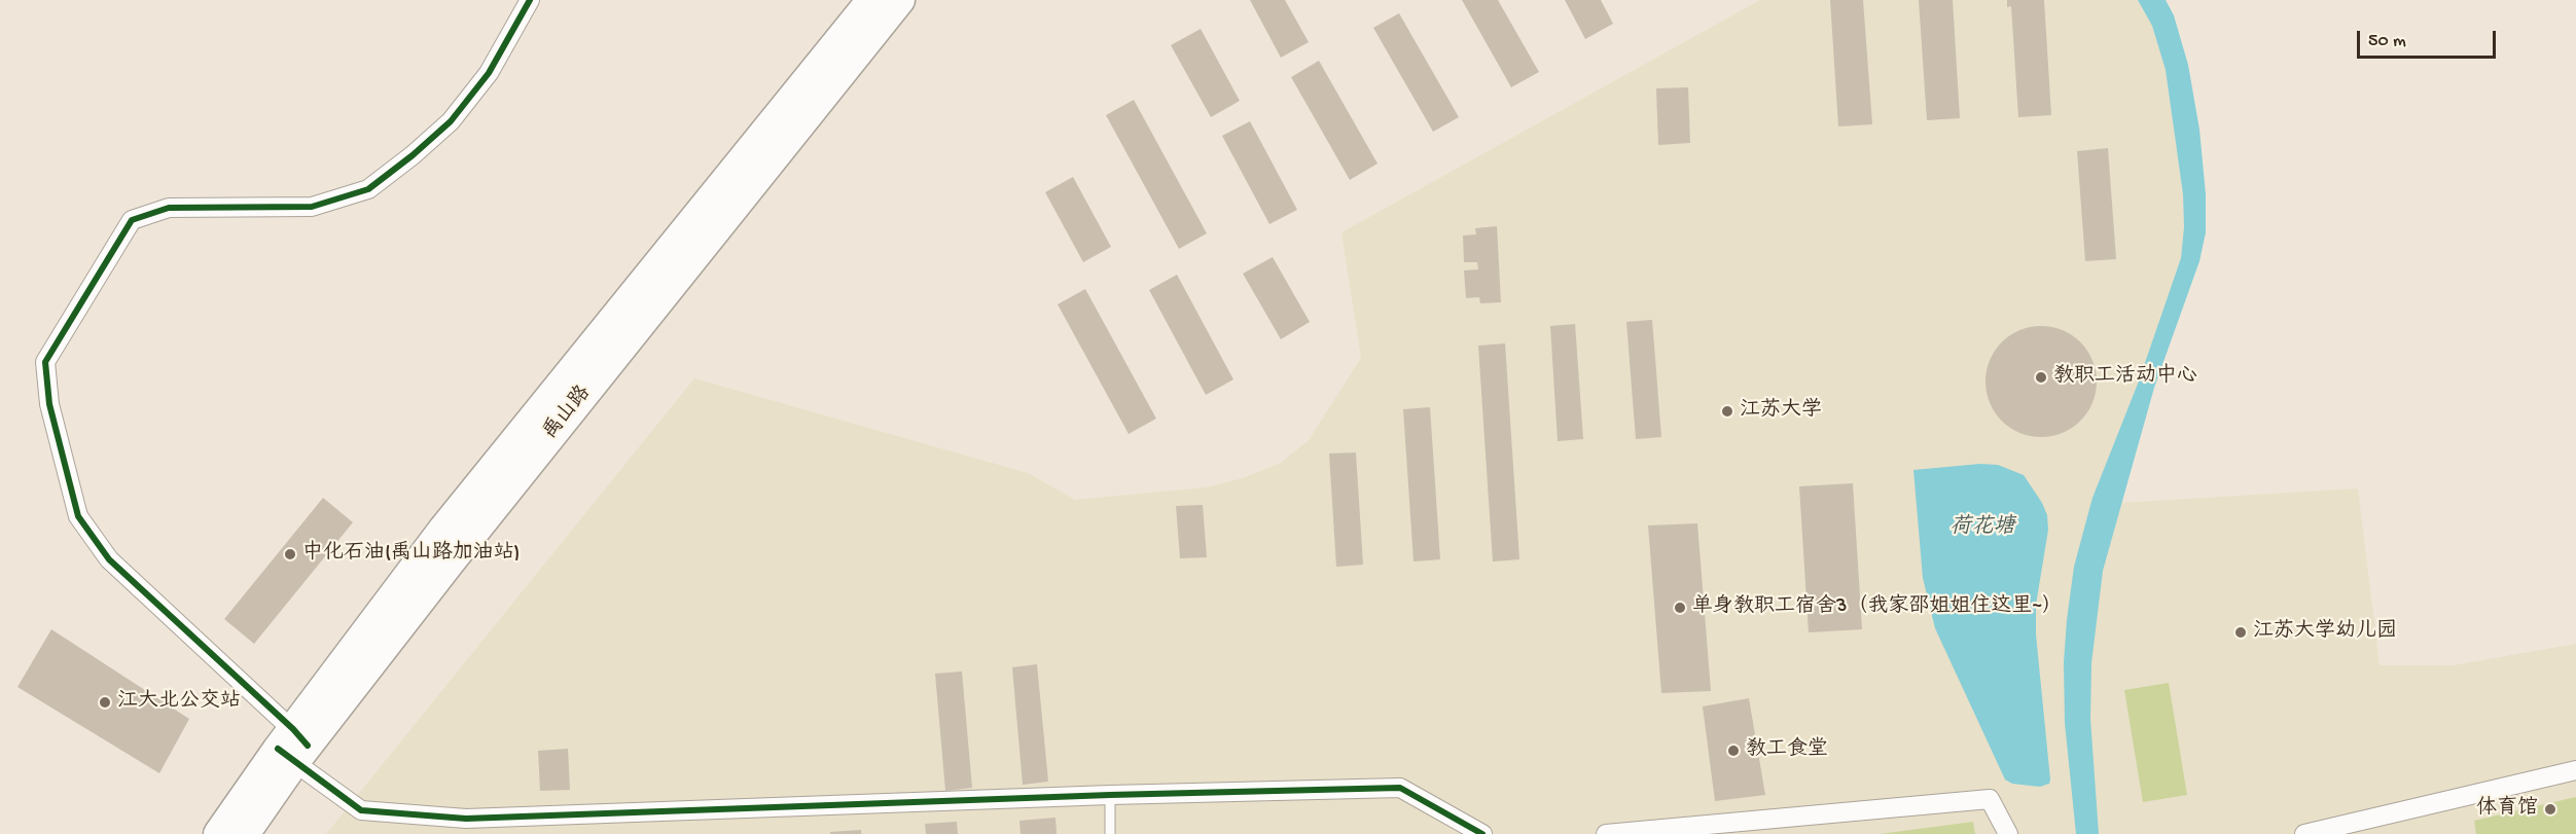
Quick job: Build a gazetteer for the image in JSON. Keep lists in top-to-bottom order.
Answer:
{
  "streets": {
    "main road": ["禹山路"]
  },
  "water": ["荷花塘"],
  "places": [
    "教职工活动中心",
    "江苏大学",
    "中化石油(禹山路加油站)",
    "单身教职工宿舍3（我家邵姐姐住这里~）",
    "江苏大学幼儿园",
    "江大北公交站",
    "教工食堂",
    "体育馆"
  ],
  "scale_bar": "50 m"
}
